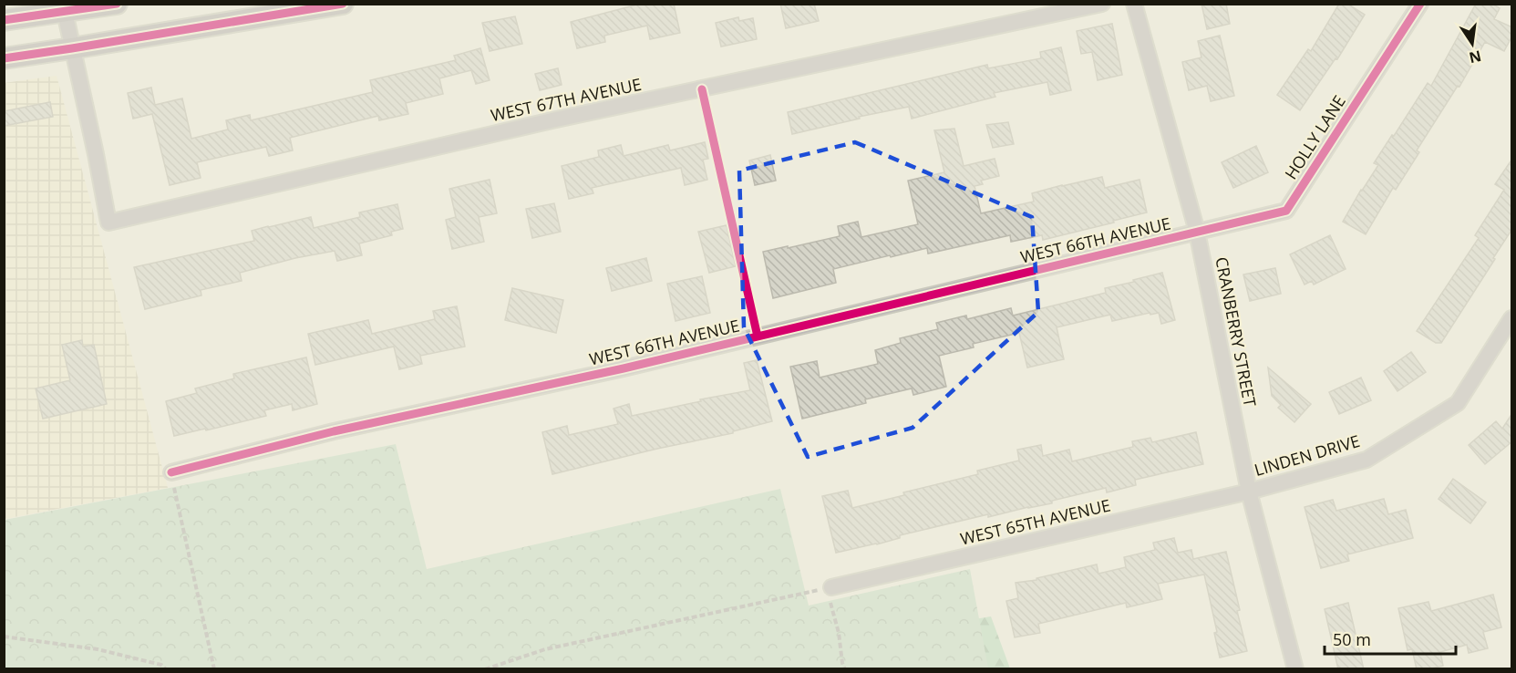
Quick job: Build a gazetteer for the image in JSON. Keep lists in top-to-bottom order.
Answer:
{
  "streets": {
    "street": [
      "WEST 67TH AVENUE",
      "HOLLY LANE",
      "WEST 66TH AVENUE",
      "CRANBERRY STREET",
      "LINDEN DRIVE",
      "WEST 65TH AVENUE"
    ]
  },
  "crossings": [
    ["HOLLY LANE", "WEST 66TH AVENUE"],
    ["HOLLY LANE", "CRANBERRY STREET"],
    ["WEST 66TH AVENUE", "CRANBERRY STREET"],
    ["CRANBERRY STREET", "LINDEN DRIVE"],
    ["CRANBERRY STREET", "WEST 65TH AVENUE"],
    ["LINDEN DRIVE", "WEST 65TH AVENUE"]
  ],
  "scale_bar": "50 m",
  "north": "bottom"
}
